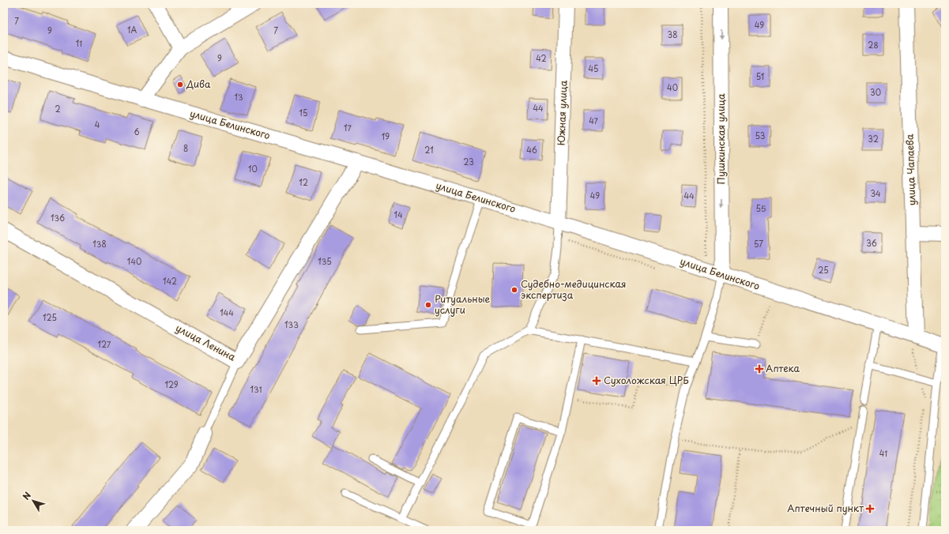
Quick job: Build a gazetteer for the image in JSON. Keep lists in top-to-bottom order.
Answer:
{
  "streets": {
    "street": [
      "Южная улица",
      "улица Белинского",
      "Пушкинская улица",
      "улица Чапаева",
      "улица Ленина"
    ]
  },
  "crossings": [
    ["Южная улица", "улица Белинского"],
    ["улица Белинского", "Пушкинская улица"],
    ["улица Белинского", "улица Чапаева"],
    ["улица Белинского", "улица Ленина"]
  ],
  "one_way": ["Пушкинская улица"],
  "places": {
    "other": ["Дива", "Судебно-медицинская экспертиза", "Ритуальные услуги"],
    "health": ["Аптека", "Сухоложская ЦРБ", "Аптечный пункт"]
  },
  "house_numbers": [
    "7",
    "49",
    "1А",
    "9",
    "7",
    "38",
    "11",
    "28",
    "9",
    "42",
    "45",
    "51",
    "40",
    "30",
    "13",
    "44",
    "2",
    "15",
    "47",
    "4",
    "17",
    "6",
    "53",
    "19",
    "32",
    "8",
    "21",
    "46",
    "23",
    "10",
    "12",
    "34",
    "49",
    "44",
    "55",
    "14",
    "136",
    "36",
    "138",
    "57",
    "140",
    "135",
    "25",
    "142",
    "144",
    "125",
    "133",
    "127",
    "129",
    "131",
    "41"
  ],
  "north": "top left"
}
